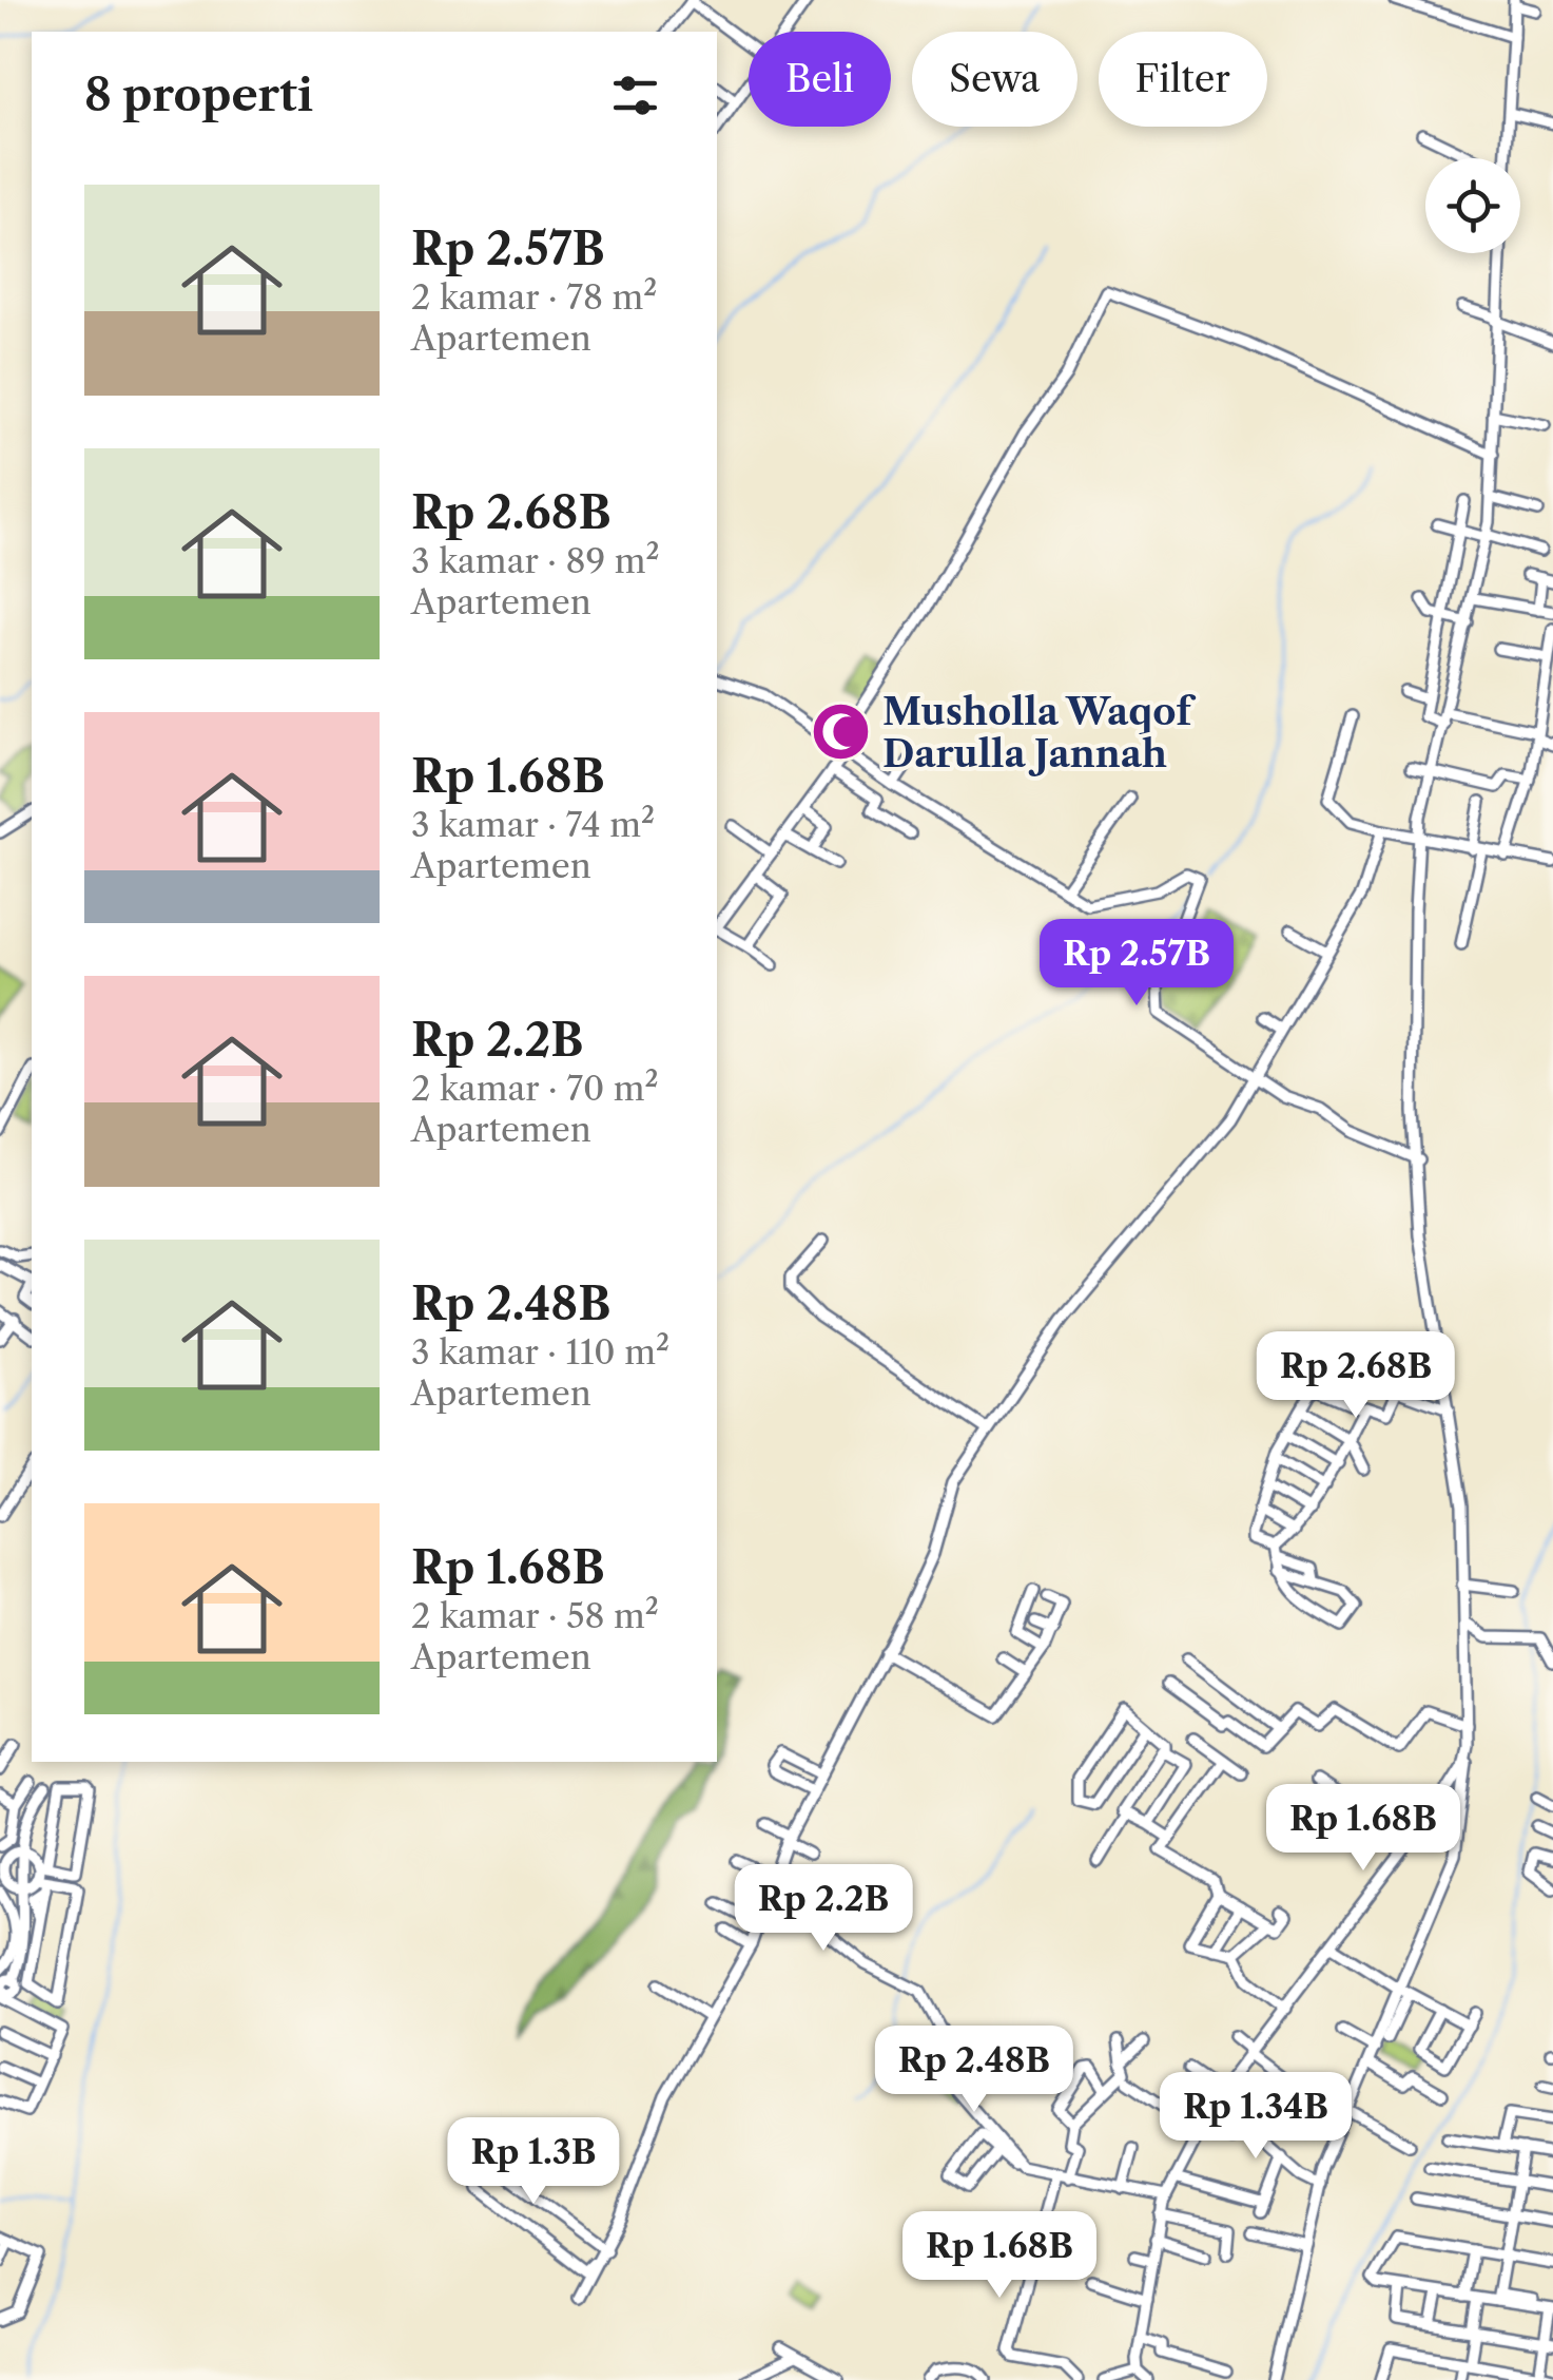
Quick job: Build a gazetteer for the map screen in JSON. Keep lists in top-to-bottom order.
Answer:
{
  "places": {
    "mosque": ["Musholla Waqof Darulla Jannah"]
  },
  "page": {
    "chip": ["Beli", "Sewa", "Filter"],
    "heading": "8 properti",
    "list": [
      {
        "name": "Rp 2.57B",
        "note": "2 kamar · 78 m² · Apartemen"
      },
      {
        "name": "Rp 2.68B",
        "note": "3 kamar · 89 m² · Apartemen"
      },
      {
        "name": "Rp 1.68B",
        "note": "3 kamar · 74 m² · Apartemen"
      },
      {
        "name": "Rp 2.2B",
        "note": "2 kamar · 70 m² · Apartemen"
      },
      {
        "name": "Rp 2.48B",
        "note": "3 kamar · 110 m² · Apartemen"
      },
      {
        "name": "Rp 1.68B",
        "note": "2 kamar · 58 m² · Apartemen"
      }
    ],
    "price": [
      "Rp 2.57B",
      "Rp 2.68B",
      "Rp 1.68B",
      "Rp 2.2B",
      "Rp 2.48B",
      "Rp 1.34B",
      "Rp 1.3B",
      "Rp 1.68B"
    ]
  }
}
